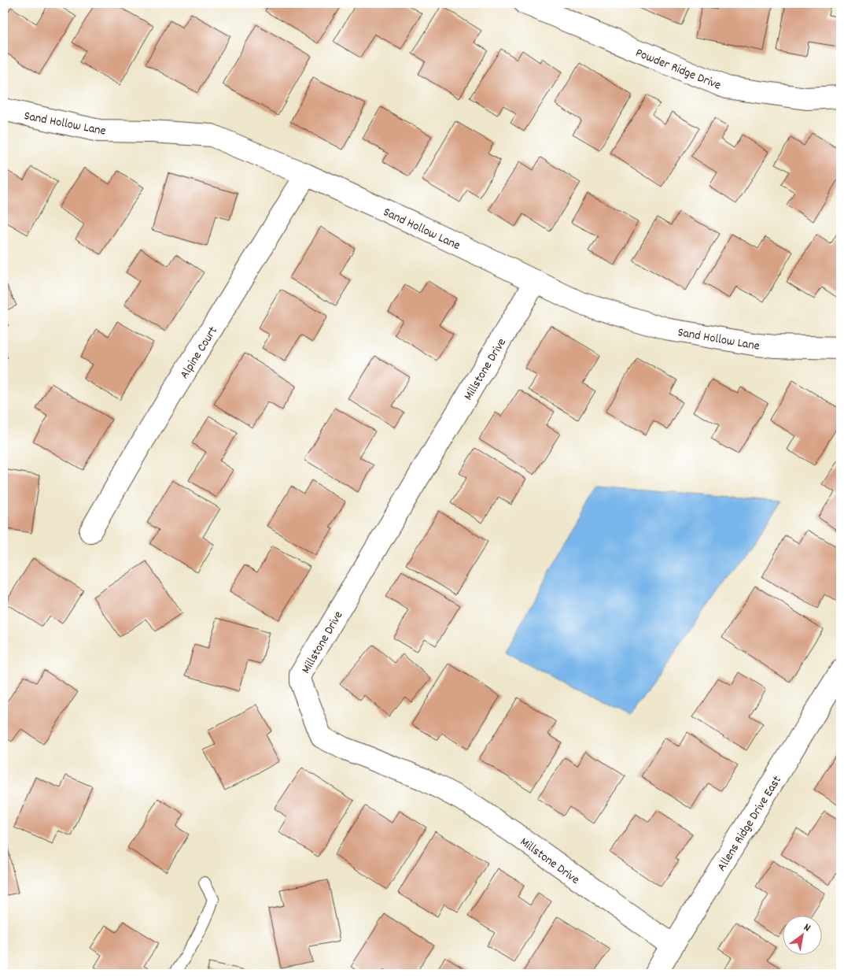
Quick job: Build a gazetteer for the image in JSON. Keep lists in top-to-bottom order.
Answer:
{
  "streets": {
    "street": [
      "Powder Ridge Drive",
      "Sand Hollow Lane",
      "Alpine Court",
      "Millstone Drive",
      "Allens Ridge Drive East"
    ]
  },
  "crossings": [
    ["Sand Hollow Lane", "Alpine Court"],
    ["Sand Hollow Lane", "Millstone Drive"],
    ["Millstone Drive", "Allens Ridge Drive East"]
  ],
  "north": "top right"
}
